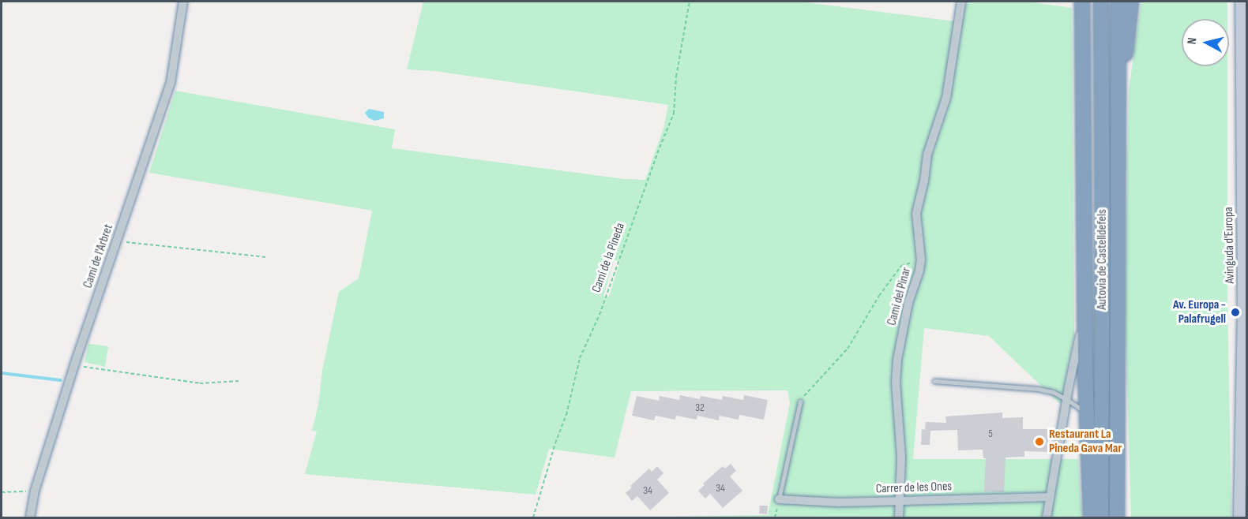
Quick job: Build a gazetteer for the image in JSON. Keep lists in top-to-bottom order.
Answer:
{
  "streets": {
    "highway": ["Autovia de Castelldefels"],
    "street": [
      "Avinguda d'Europa",
      "Camí de l'Arbret",
      "Camí del Pinar",
      "Carrer de les Ones"
    ],
    "path": ["Camí de la Pineda"]
  },
  "crossings": [
    ["Camí del Pinar", "Carrer de les Ones"]
  ],
  "places": ["Av. Europa - Palafrugell", "Restaurant La Pineda Gava Mar"],
  "house_numbers": [
    "32",
    "5",
    "34",
    "34"
  ],
  "north": "left"
}
